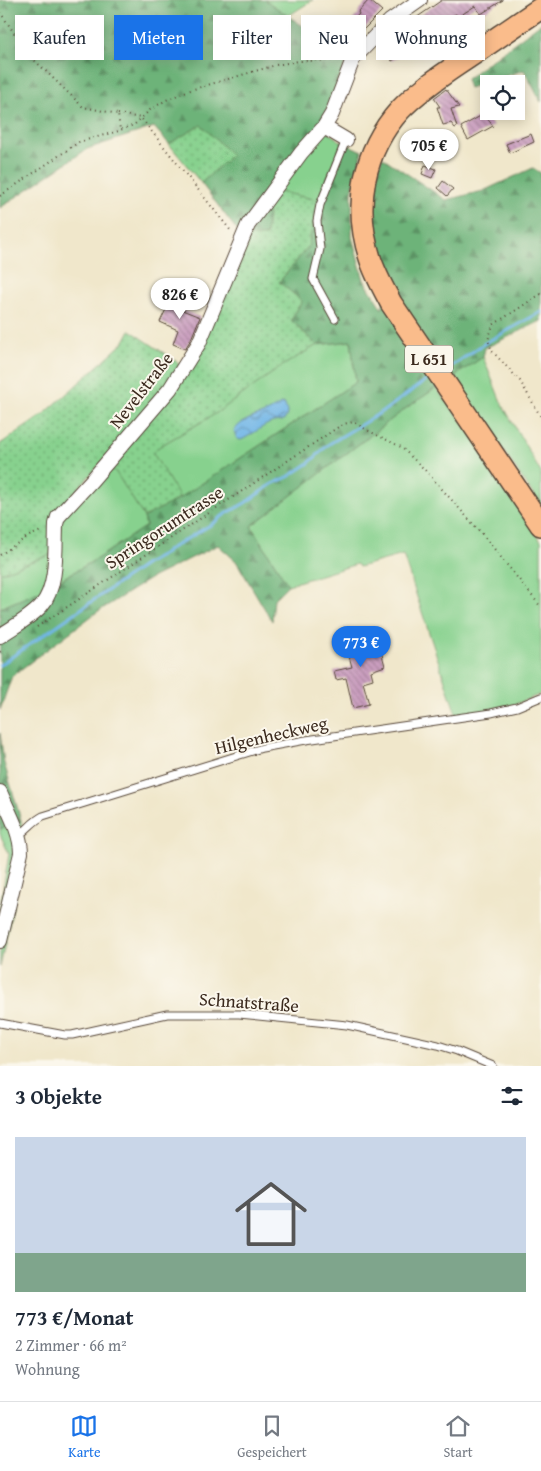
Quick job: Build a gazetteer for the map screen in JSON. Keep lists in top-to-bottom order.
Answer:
{
  "streets": {
    "main road": ["L 651"],
    "street": ["Nevelstraße"],
    "lane": ["Hilgenheckweg", "Schnatstraße"],
    "path": ["Springorumtrasse"]
  },
  "page": {
    "chip": [
      "Kaufen",
      "Mieten",
      "Filter",
      "Neu",
      "Wohnung"
    ],
    "price": ["705 €", "826 €", "773 €"],
    "heading": "3 Objekte",
    "list": [
      {
        "name": "773 €/Monat",
        "note": "2 Zimmer · 66 m² · Wohnung"
      }
    ],
    "tabs": ["Karte", "Gespeichert", "Start"]
  }
}
